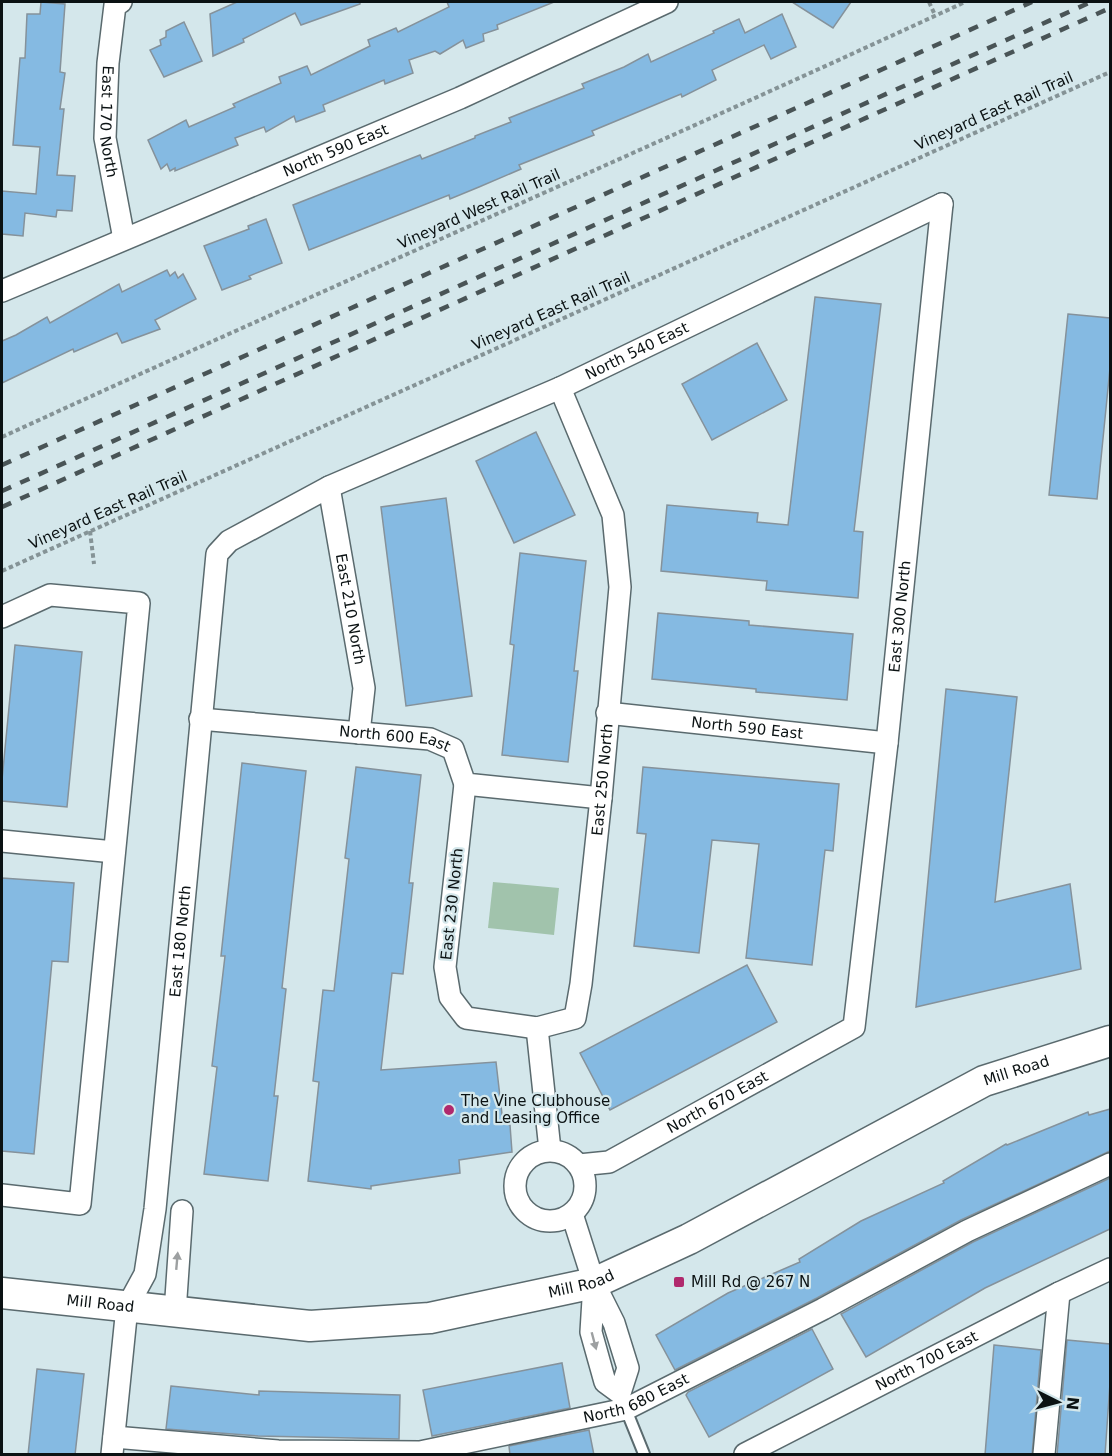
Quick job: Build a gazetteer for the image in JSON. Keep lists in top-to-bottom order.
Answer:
{
  "streets": {
    "main road": ["Mill Road"],
    "street": [
      "East 170 North",
      "North 590 East",
      "North 540 East",
      "East 210 North",
      "East 300 North",
      "North 600 East",
      "East 250 North",
      "East 230 North",
      "East 180 North",
      "North 670 East",
      "North 700 East",
      "North 680 East"
    ],
    "path": ["Vineyard East Rail Trail", "Vineyard West Rail Trail"]
  },
  "crossings": [
    ["East 170 North", "North 590 East"],
    ["North 590 East", "East 300 North"],
    ["North 590 East", "East 250 North"],
    ["North 540 East", "East 210 North"],
    ["North 540 East", "East 300 North"],
    ["North 540 East", "East 250 North"],
    ["North 540 East", "East 180 North"],
    ["East 210 North", "North 600 East"],
    ["East 210 North", "East 180 North"],
    ["East 300 North", "North 670 East"],
    ["North 600 East", "East 230 North"],
    ["North 600 East", "East 180 North"],
    ["East 250 North", "East 230 North"],
    ["East 180 North", "Mill Road"],
    ["East 180 North", "North 680 East"]
  ],
  "places": {
    "other": ["The Vine Clubhouse and Leasing Office"],
    "transit": ["Mill Rd @ 267 N"]
  },
  "north": "right"
}
